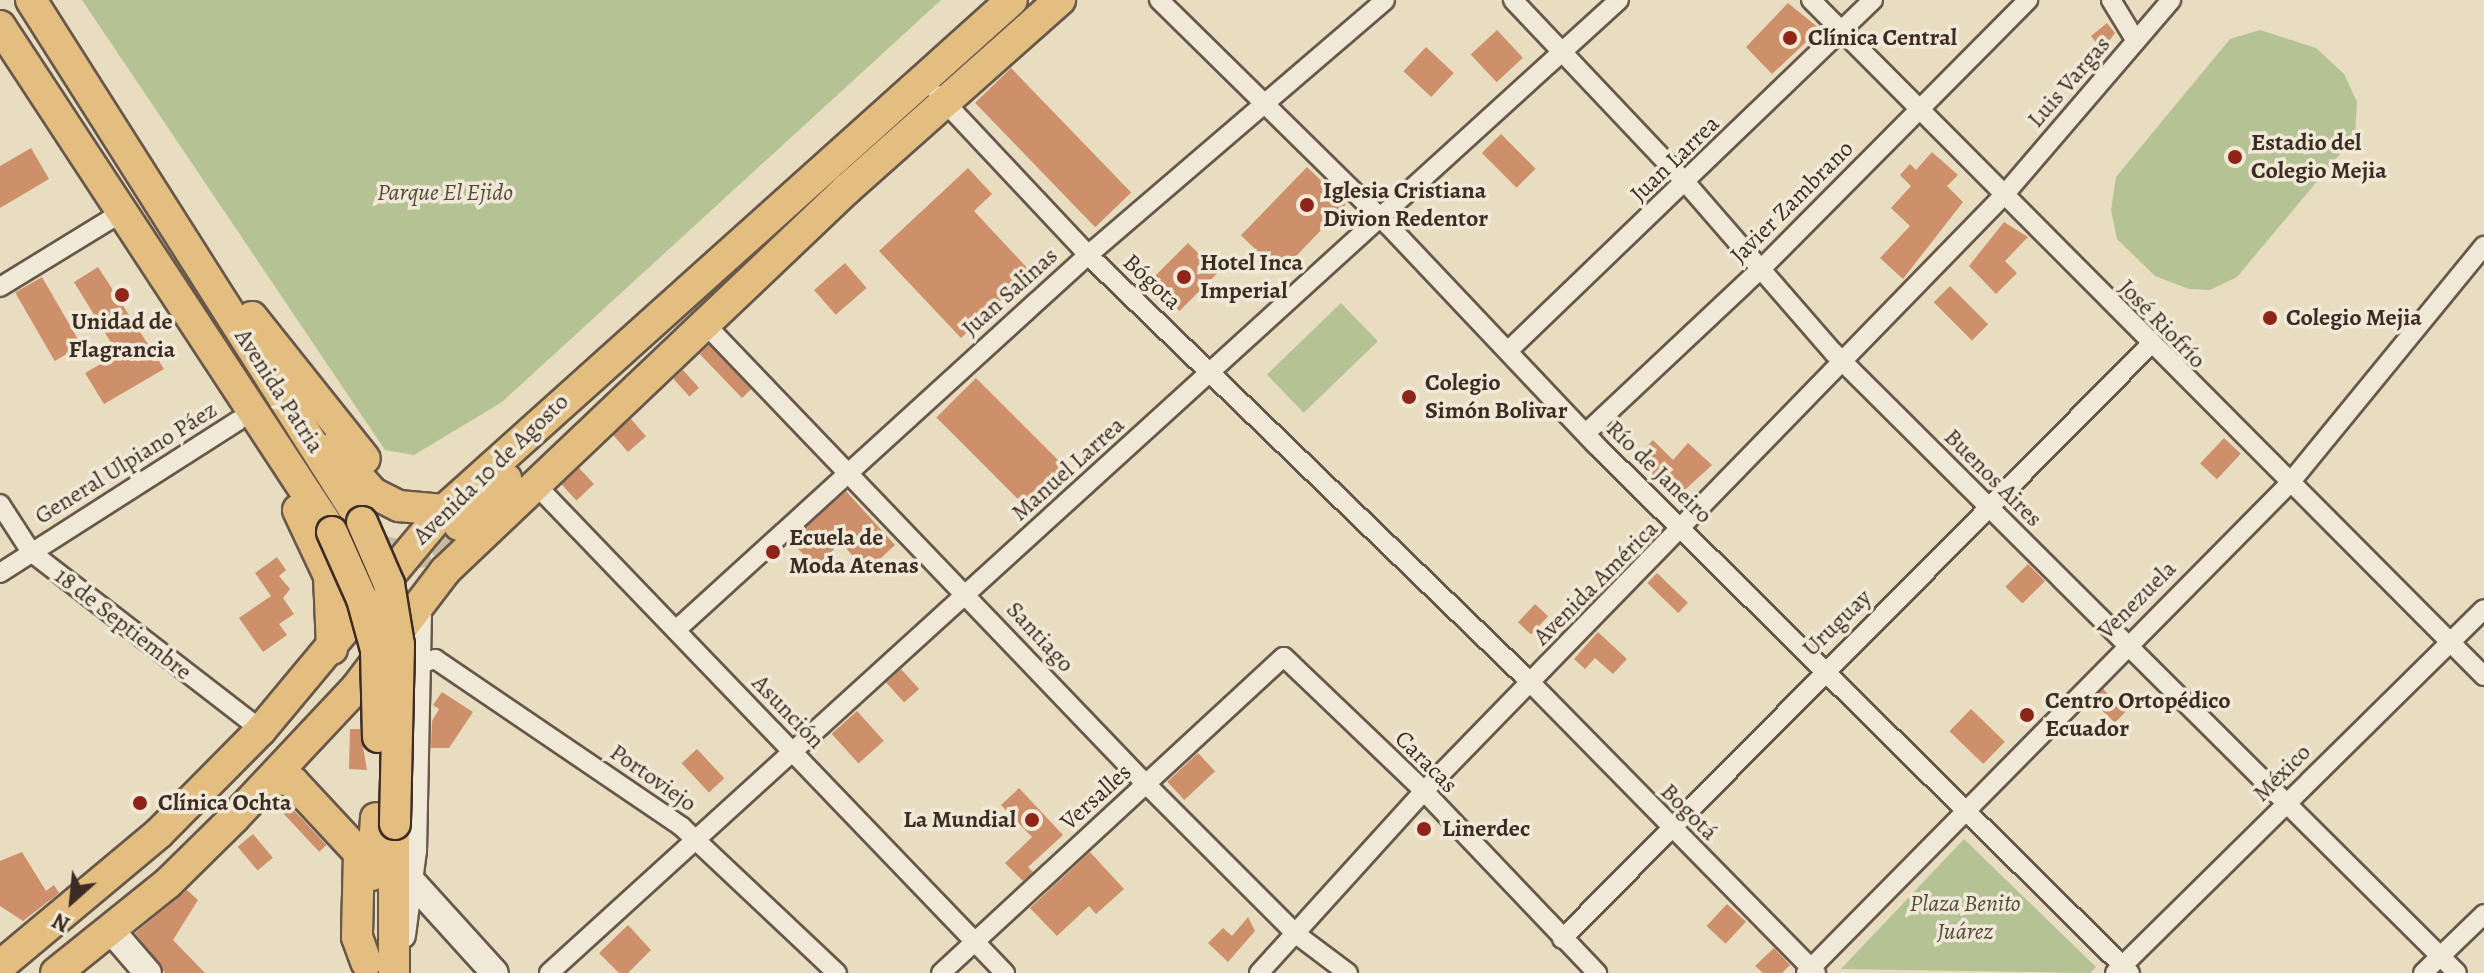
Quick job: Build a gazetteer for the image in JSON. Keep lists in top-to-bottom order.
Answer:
{
  "streets": {
    "main road": ["Avenida Patria", "Avenida 10 de Agosto"],
    "street": [
      "Luis Vargas",
      "Juan Larrea",
      "Javier Zambrano",
      "Bógota",
      "Juan Salinas",
      "José Riofrío",
      "General Ulpiano Páez",
      "Manuel Larrea",
      "Río de Janeiro",
      "Buenos Aires",
      "Avenida América",
      "Venezuela",
      "Uruguay",
      "18 de Septiembre",
      "Santiago",
      "Asunción",
      "Caracas",
      "México",
      "Portoviejo",
      "Versalles",
      "Bogotá"
    ]
  },
  "crossings": [
    ["Luis Vargas", "José Riofrío"],
    ["Luis Vargas", "Avenida América"],
    ["Juan Larrea", "José Riofrío"],
    ["Juan Larrea", "Río de Janeiro"],
    ["Juan Larrea", "Buenos Aires"],
    ["Javier Zambrano", "José Riofrío"],
    ["Javier Zambrano", "Río de Janeiro"],
    ["Javier Zambrano", "Buenos Aires"],
    ["Bógota", "Juan Salinas"],
    ["Bógota", "Avenida 10 de Agosto"],
    ["Bógota", "Manuel Larrea"],
    ["Bógota", "Avenida América"],
    ["Bógota", "Bogotá"],
    ["Juan Salinas", "Río de Janeiro"],
    ["Juan Salinas", "Santiago"],
    ["Juan Salinas", "Asunción"],
    ["José Riofrío", "Avenida América"],
    ["José Riofrío", "Venezuela"],
    ["José Riofrío", "Uruguay"],
    ["José Riofrío", "México"],
    ["General Ulpiano Páez", "18 de Septiembre"],
    ["Avenida 10 de Agosto", "18 de Septiembre"],
    ["Avenida 10 de Agosto", "Santiago"],
    ["Avenida 10 de Agosto", "Asunción"],
    ["Manuel Larrea", "Río de Janeiro"],
    ["Manuel Larrea", "Buenos Aires"],
    ["Manuel Larrea", "Santiago"],
    ["Manuel Larrea", "Asunción"],
    ["Manuel Larrea", "Portoviejo"],
    ["Río de Janeiro", "Avenida América"],
    ["Río de Janeiro", "Venezuela"],
    ["Río de Janeiro", "Uruguay"],
    ["Río de Janeiro", "México"],
    ["Buenos Aires", "Avenida América"],
    ["Buenos Aires", "Venezuela"],
    ["Buenos Aires", "Uruguay"],
    ["Buenos Aires", "México"],
    ["Avenida América", "Santiago"],
    ["Avenida América", "Caracas"],
    ["Avenida América", "Bogotá"],
    ["Venezuela", "Bogotá"],
    ["Uruguay", "Caracas"],
    ["Uruguay", "Bogotá"],
    ["Santiago", "Versalles"],
    ["Asunción", "Versalles"],
    ["Caracas", "Versalles"]
  ],
  "parks": ["Parque El Ejido", "Plaza Benito Juárez"],
  "places": [
    "Clínica Central",
    "Estadio del Colegio Mejia",
    "Iglesia Cristiana Divion Redentor",
    "Hotel Inca Imperial",
    "Unidad de Flagrancia",
    "Colegio Mejia",
    "Colegio Simón Bolivar",
    "Ecuela de Moda Atenas",
    "Centro Ortopédico Ecuador",
    "Clínica Ochta",
    "La Mundial",
    "Linerdec"
  ],
  "north": "bottom left"
}
